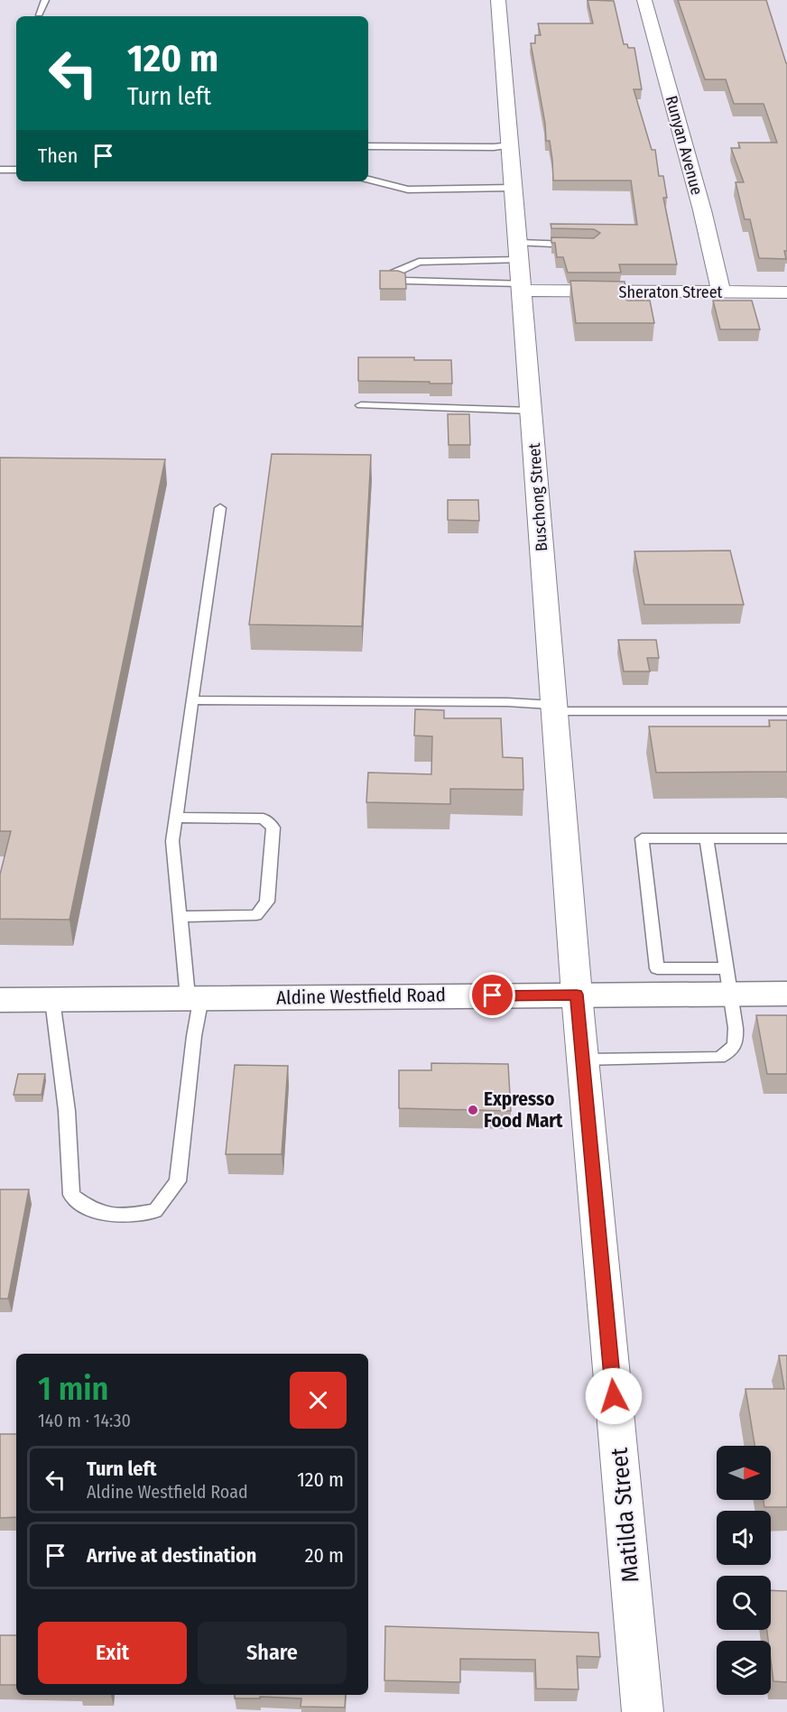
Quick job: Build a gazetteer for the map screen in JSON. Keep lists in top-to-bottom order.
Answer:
{
  "streets": {
    "main road": ["Aldine Westfield Road"],
    "street": [
      "Runyan Avenue",
      "Sheraton Street",
      "Buschong Street",
      "Matilda Street"
    ]
  },
  "crossings": [
    ["Runyan Avenue", "Sheraton Street"],
    ["Sheraton Street", "Buschong Street"],
    ["Buschong Street", "Aldine Westfield Road"],
    ["Buschong Street", "Matilda Street"],
    ["Aldine Westfield Road", "Matilda Street"]
  ],
  "places": ["Expresso Food Mart"],
  "north": "right",
  "page": {
    "turn": ["120 m", "Turn left"],
    "then": "Then",
    "heading": ["1 min", "140 m · 14:30"],
    "list": [
      {
        "name": "Turn left",
        "note": "Aldine Westfield Road",
        "value": "120 m"
      },
      {
        "name": "Arrive at destination",
        "value": "20 m"
      }
    ],
    "buttons": ["Exit", "Share"]
  }
}
